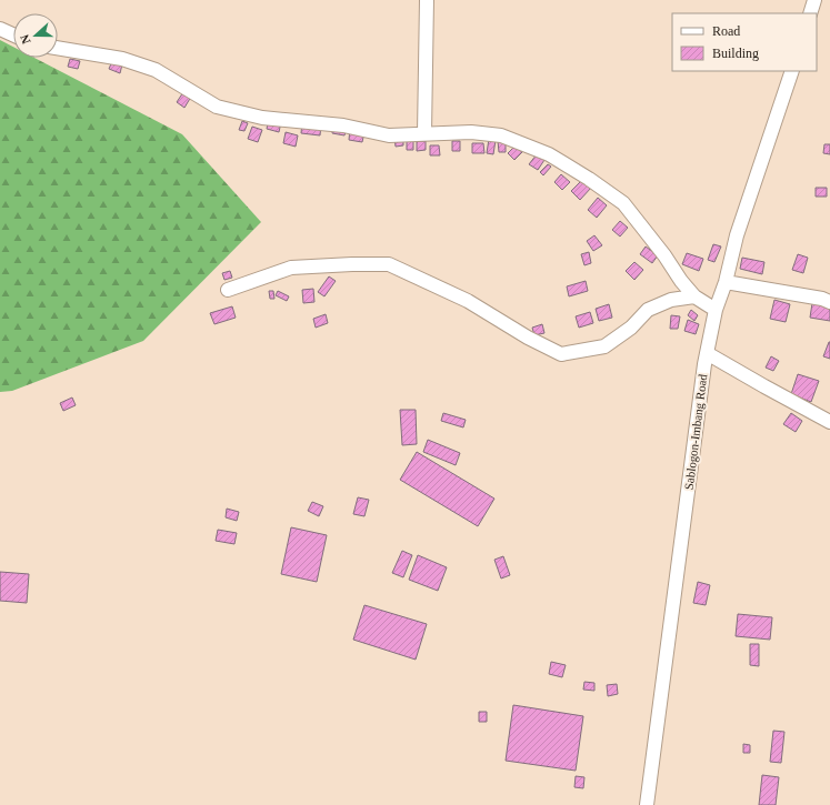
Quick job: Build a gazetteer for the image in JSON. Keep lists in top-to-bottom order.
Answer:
{
  "streets": {
    "street": ["Sablogon-Imbang Road"]
  },
  "legend": ["Road", "Building"],
  "north": "left"
}
